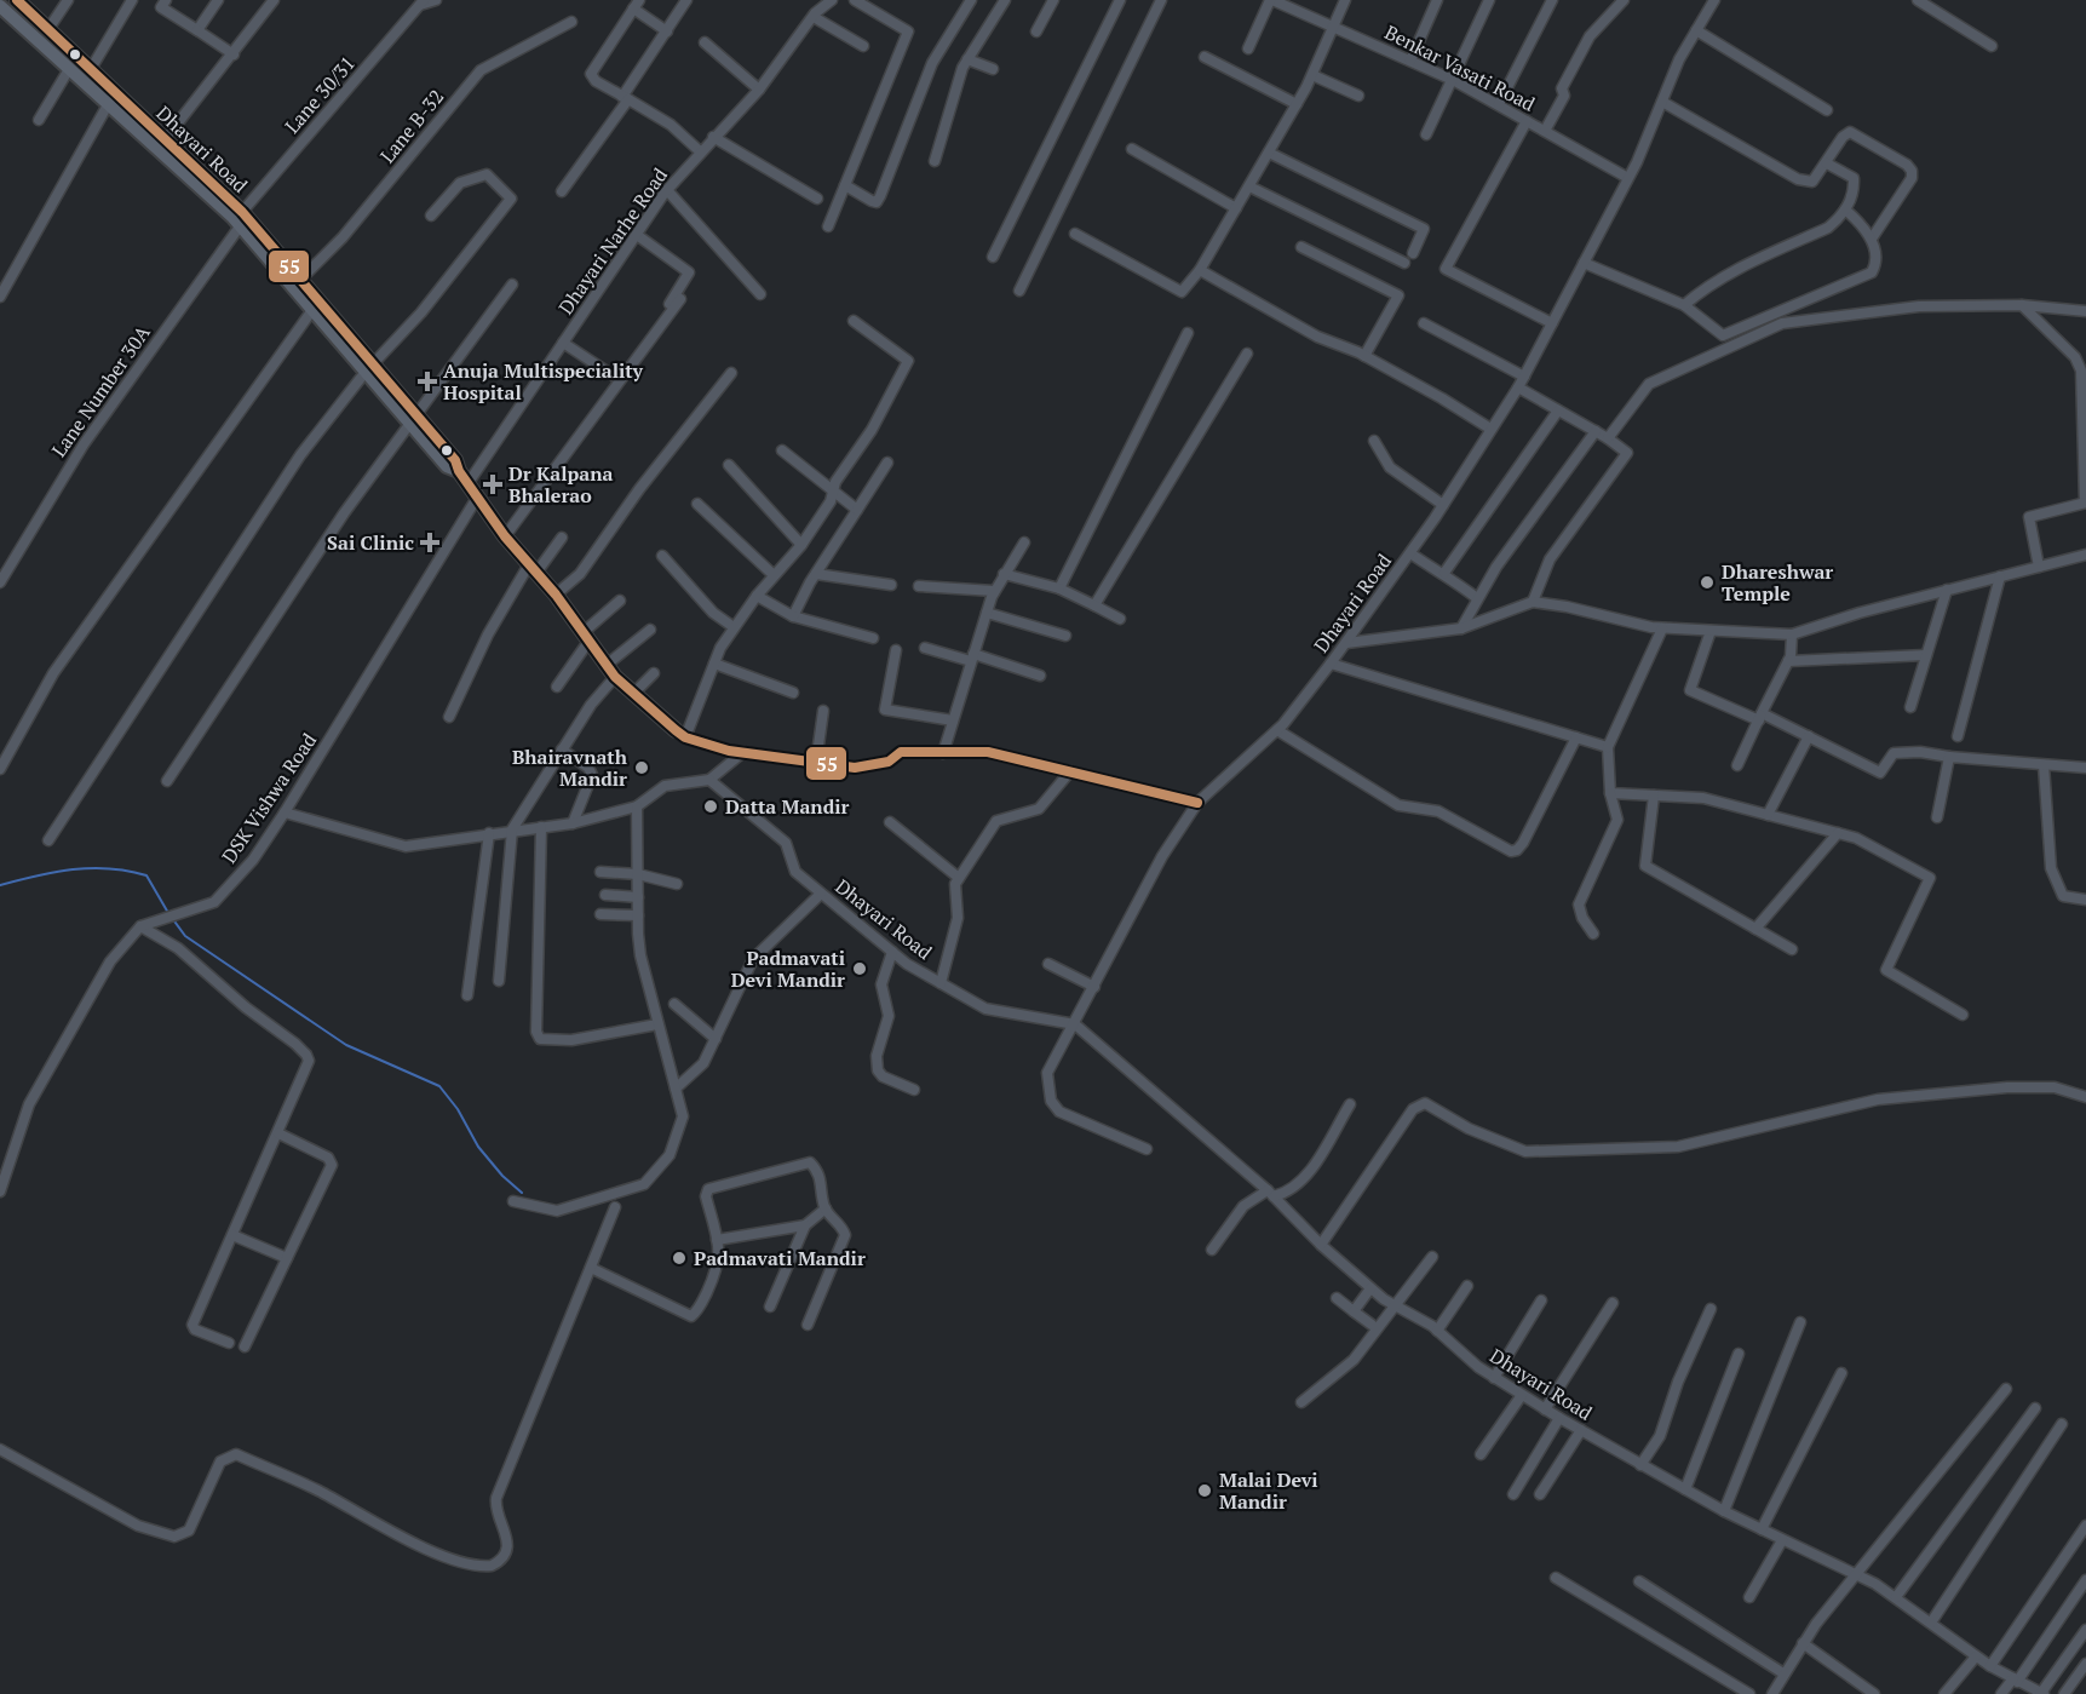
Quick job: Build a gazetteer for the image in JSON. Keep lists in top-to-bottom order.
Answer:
{
  "streets": {
    "main road": ["Dhayari Road"],
    "street": [
      "Benkar Vasati Road",
      "Lane 30/31",
      "Lane B-32",
      "Dhayari Narhe Road",
      "Lane Number 30A",
      "DSK Vishwa Road"
    ]
  },
  "crossings": [
    ["Benkar Vasati Road", "Dhayari Road"],
    ["Lane 30/31", "Dhayari Road"],
    ["Lane 30/31", "Lane Number 30A"],
    ["Lane B-32", "Dhayari Road"],
    ["Dhayari Road", "Dhayari Narhe Road"],
    ["Dhayari Road", "Lane Number 30A"],
    ["Dhayari Road", "DSK Vishwa Road"]
  ],
  "places": {
    "health": ["Anuja Multispeciality Hospital", "Dr Kalpana Bhalerao", "Sai Clinic"],
    "other": [
      "Dhareshwar Temple",
      "Bhairavnath Mandir",
      "Datta Mandir",
      "Padmavati Devi Mandir",
      "Padmavati Mandir",
      "Malai Devi Mandir"
    ]
  },
  "lines": ["transit line 55"]
}
